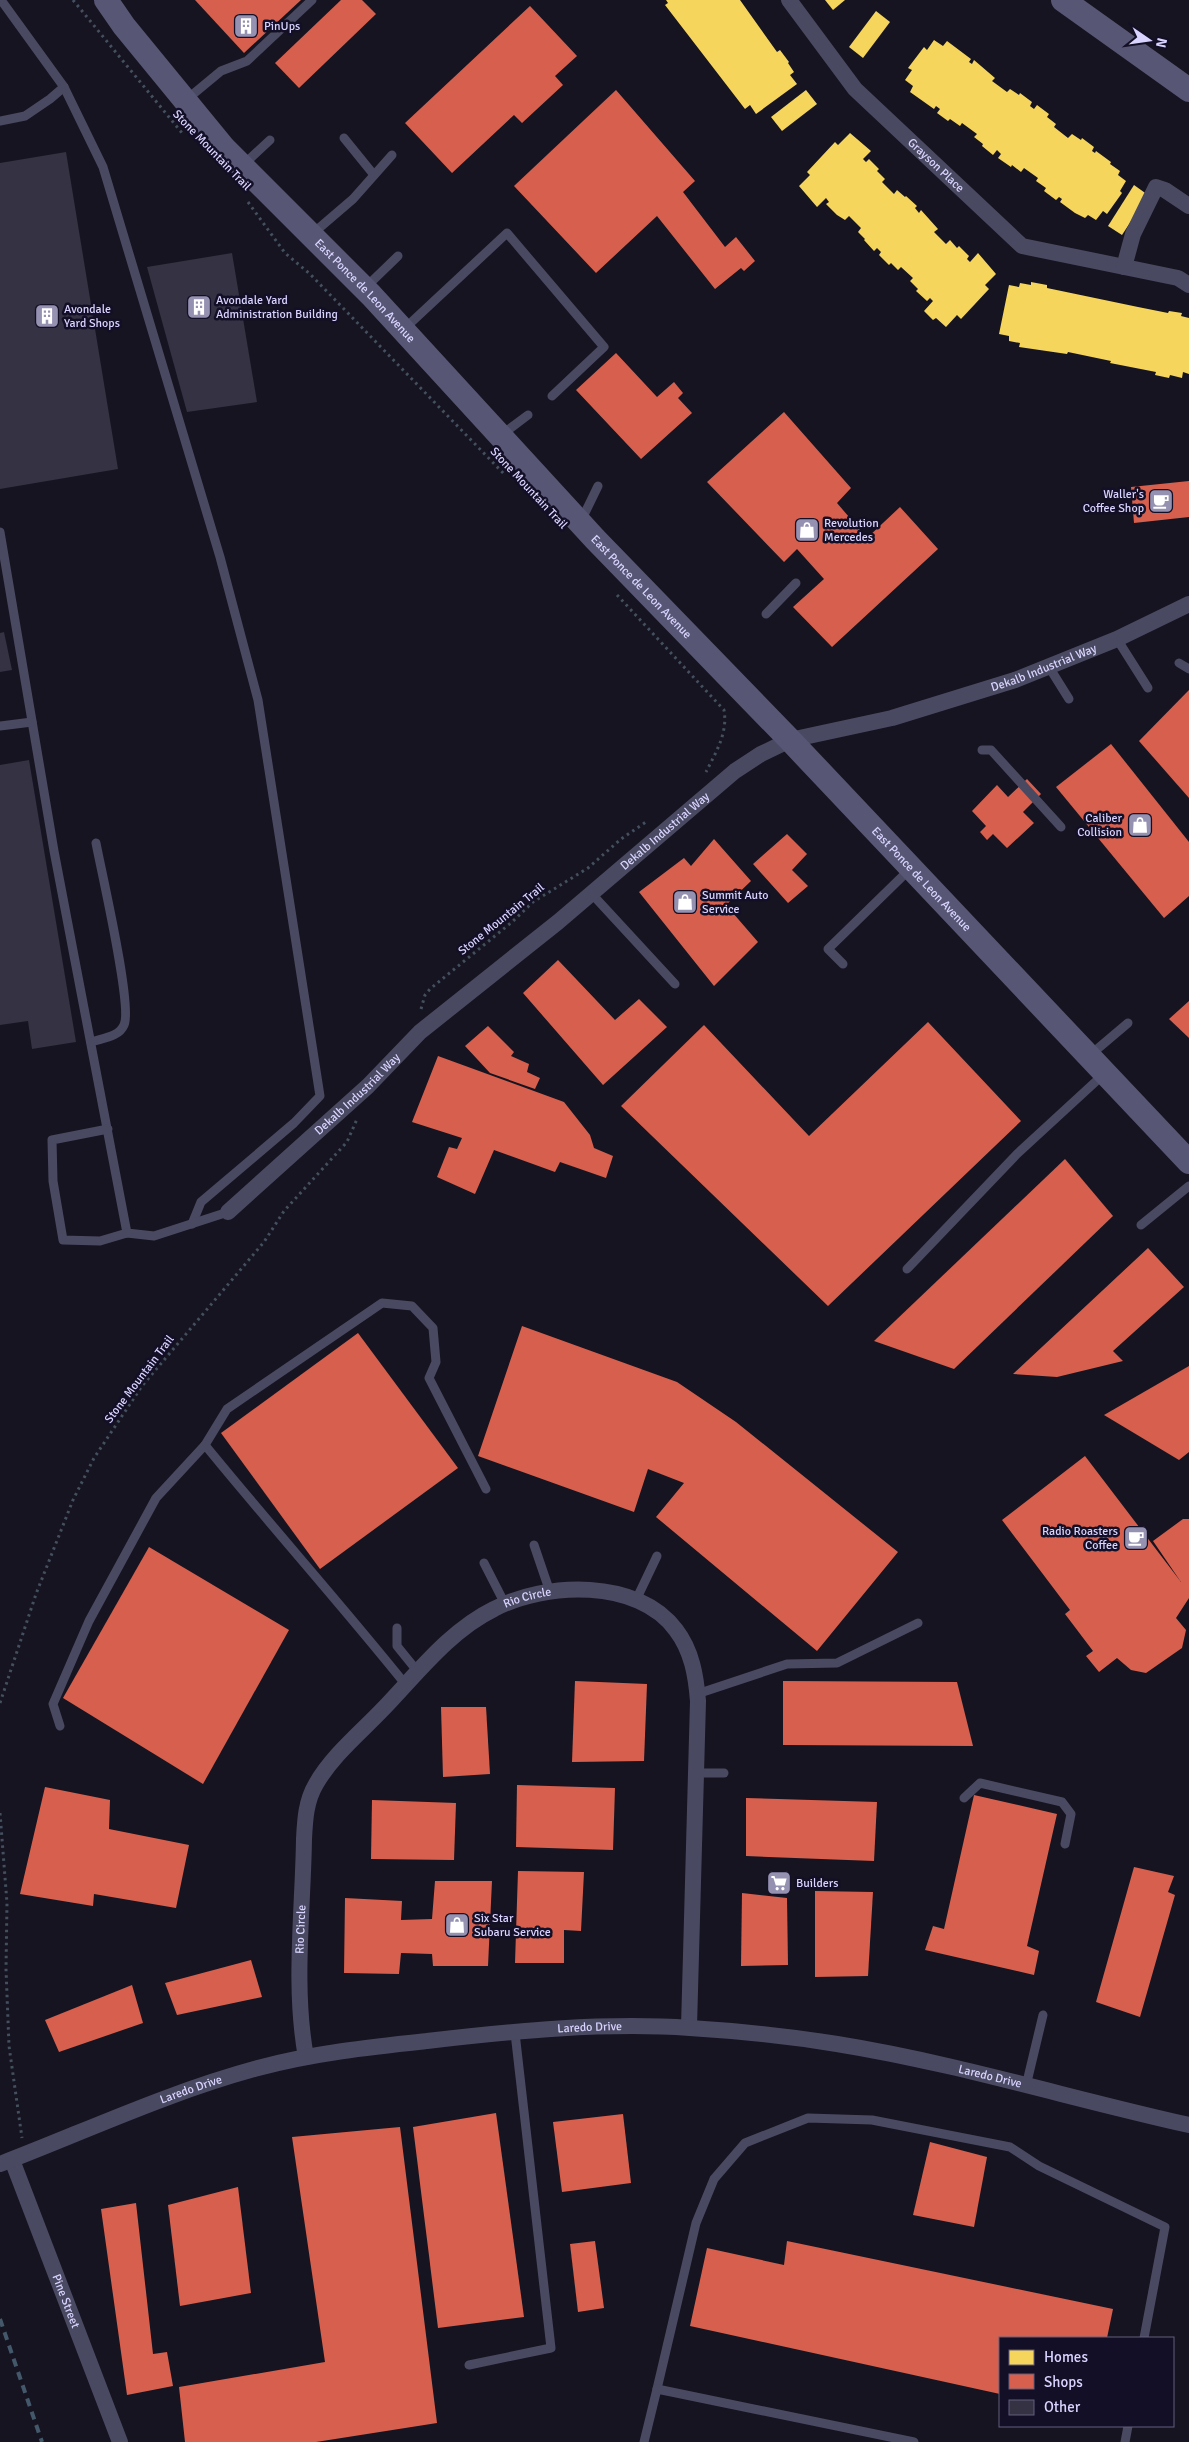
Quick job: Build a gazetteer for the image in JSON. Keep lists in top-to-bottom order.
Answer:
{
  "streets": {
    "main road": ["East Ponce de Leon Avenue"],
    "street": [
      "Grayson Place",
      "Dekalb Industrial Way",
      "Rio Circle",
      "Laredo Drive",
      "Pine Street"
    ],
    "path": ["Stone Mountain Trail"]
  },
  "crossings": [
    ["Stone Mountain Trail", "Dekalb Industrial Way"],
    ["East Ponce de Leon Avenue", "Dekalb Industrial Way"],
    ["Rio Circle", "Laredo Drive"],
    ["Laredo Drive", "Pine Street"]
  ],
  "places": {
    "building": ["PinUps", "Avondale Yard Administration Building", "Avondale Yard Shops"],
    "cafe": ["Waller's Coffee Shop", "Radio Roasters Coffee"],
    "shop": [
      "Revolution Mercedes",
      "Caliber Collision",
      "Summit Auto Service",
      "Six Star Subaru Service"
    ],
    "supermarket": ["Builders"]
  },
  "legend": ["Homes", "Shops", "Other"],
  "north": "right"
}
